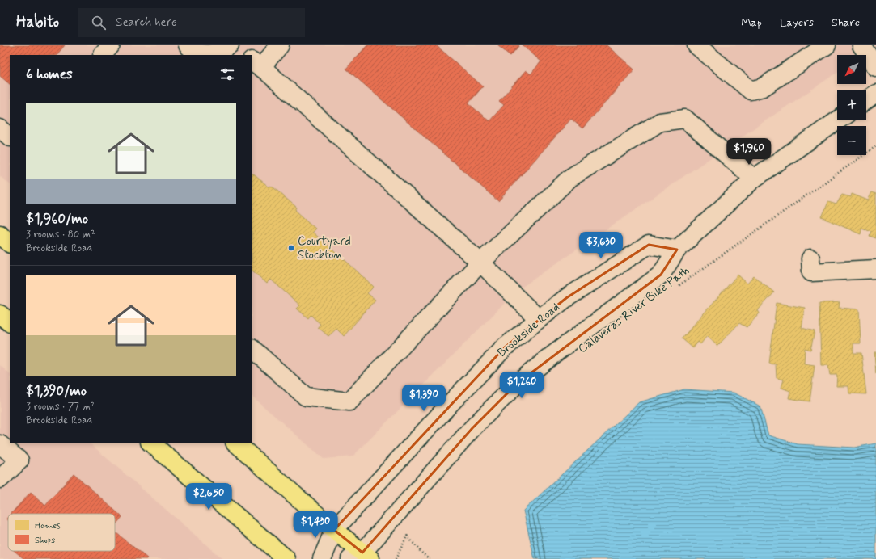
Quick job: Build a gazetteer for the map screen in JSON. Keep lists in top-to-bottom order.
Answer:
{
  "streets": {
    "street": ["Brookside Road"],
    "path": ["Calaveras River Bike Path"]
  },
  "places": ["Courtyard Stockton"],
  "legend": ["Homes", "Shops"],
  "north": "bottom left",
  "page": {
    "header": "Habito",
    "search": "Search here",
    "nav": ["Map", "Layers", "Share"],
    "map_buttons": ["+", "−"],
    "heading": "6 homes",
    "list": [
      {
        "name": "$1,960/mo",
        "note": "3 rooms · 80 m² · Brookside Road"
      },
      {
        "name": "$1,390/mo",
        "note": "3 rooms · 77 m² · Brookside Road"
      }
    ],
    "price": [
      "$1,960",
      "$3,630",
      "$1,260",
      "$1,390",
      "$2,650",
      "$1,430"
    ]
  }
}
